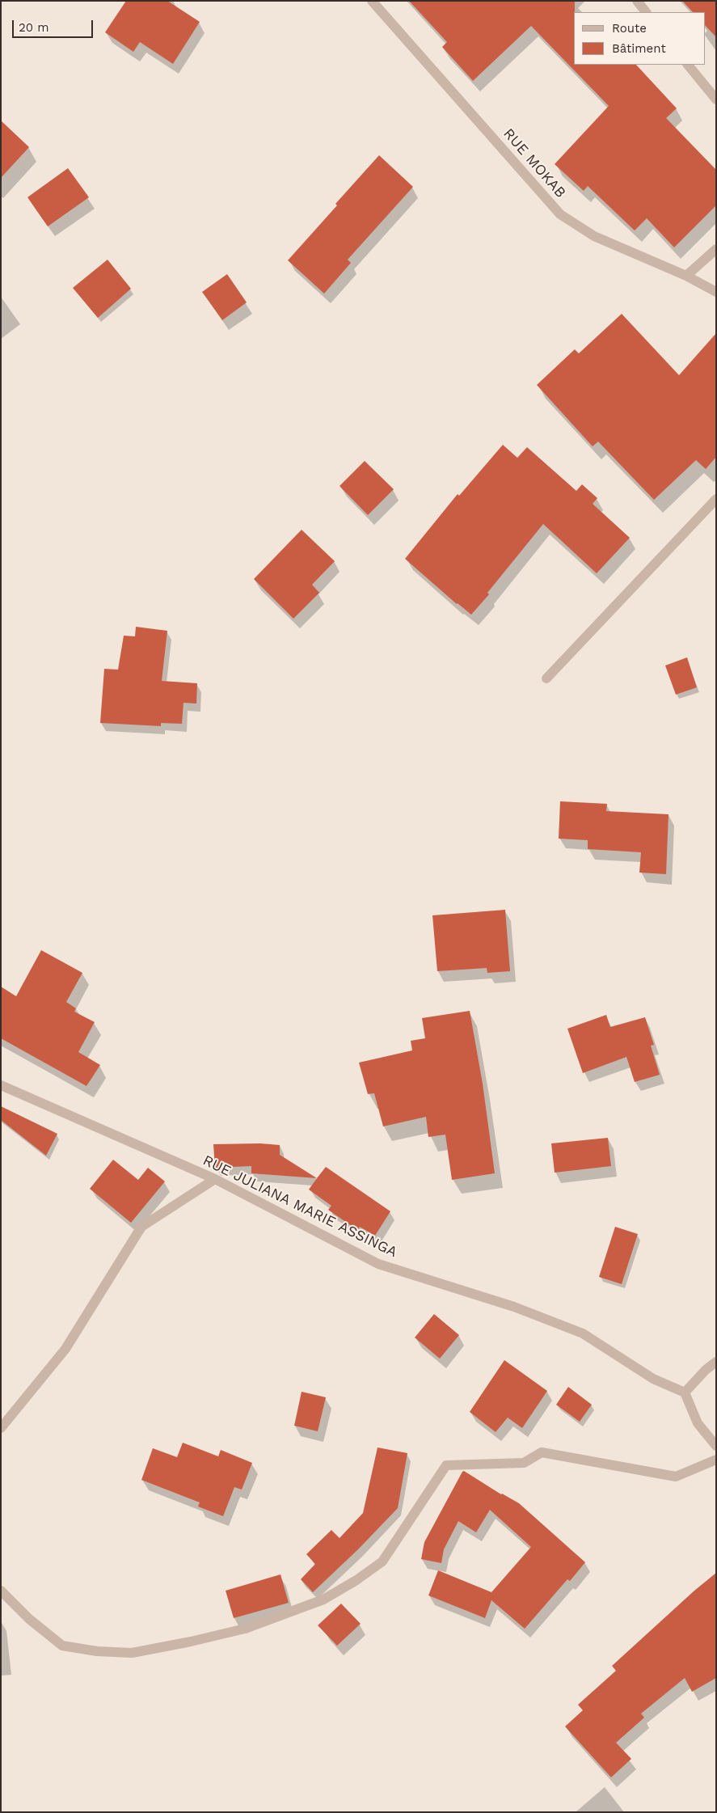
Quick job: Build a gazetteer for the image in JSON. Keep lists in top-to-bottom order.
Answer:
{
  "streets": {
    "street": ["RUE MOKAB", "RUE JULIANA MARIE ASSINGA"]
  },
  "legend": ["Route", "Bâtiment"],
  "scale_bar": "20 m"
}
